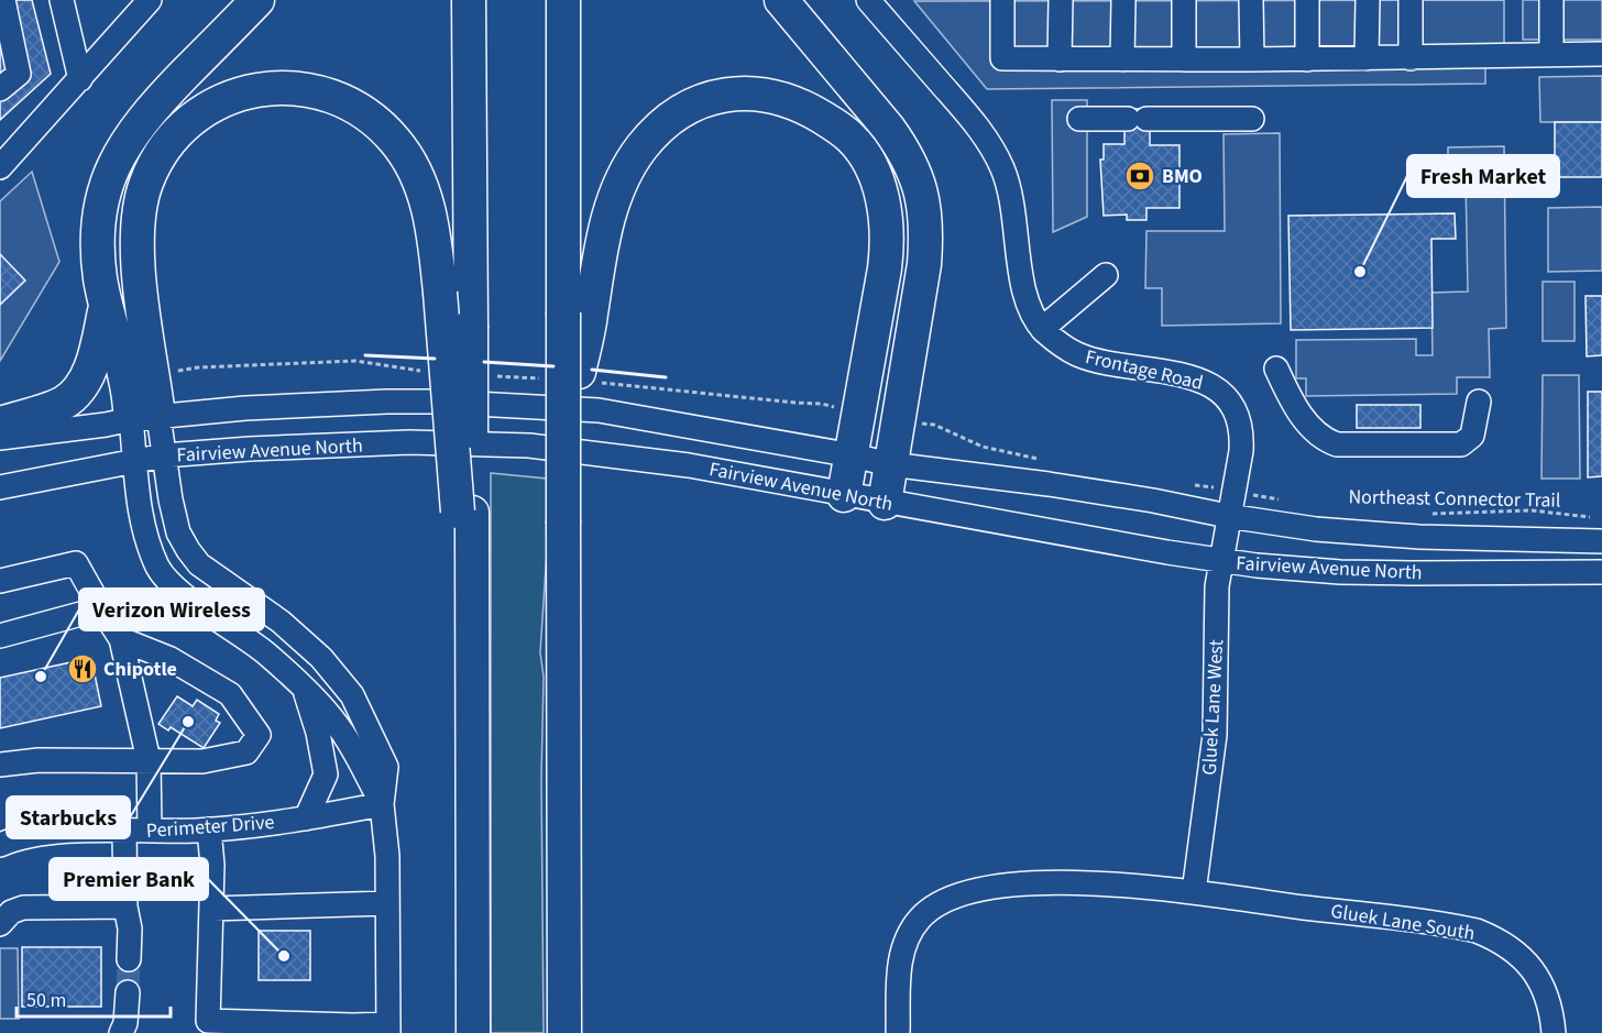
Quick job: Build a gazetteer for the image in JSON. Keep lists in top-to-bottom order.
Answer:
{
  "streets": {
    "street": [
      "Frontage Road",
      "Fairview Avenue North",
      "Gluek Lane West",
      "Perimeter Drive",
      "Gluek Lane South"
    ],
    "path": ["Northeast Connector Trail"]
  },
  "crossings": [
    ["Frontage Road", "Fairview Avenue North"],
    ["Frontage Road", "Gluek Lane West"],
    ["Fairview Avenue North", "Gluek Lane West"],
    ["Gluek Lane West", "Gluek Lane South"]
  ],
  "places": {
    "bank": ["BMO"],
    "other": [
      "Fresh Market",
      "Verizon Wireless",
      "Starbucks",
      "Premier Bank"
    ],
    "restaurant": ["Chipotle"]
  },
  "scale_bar": "50 m"
}
